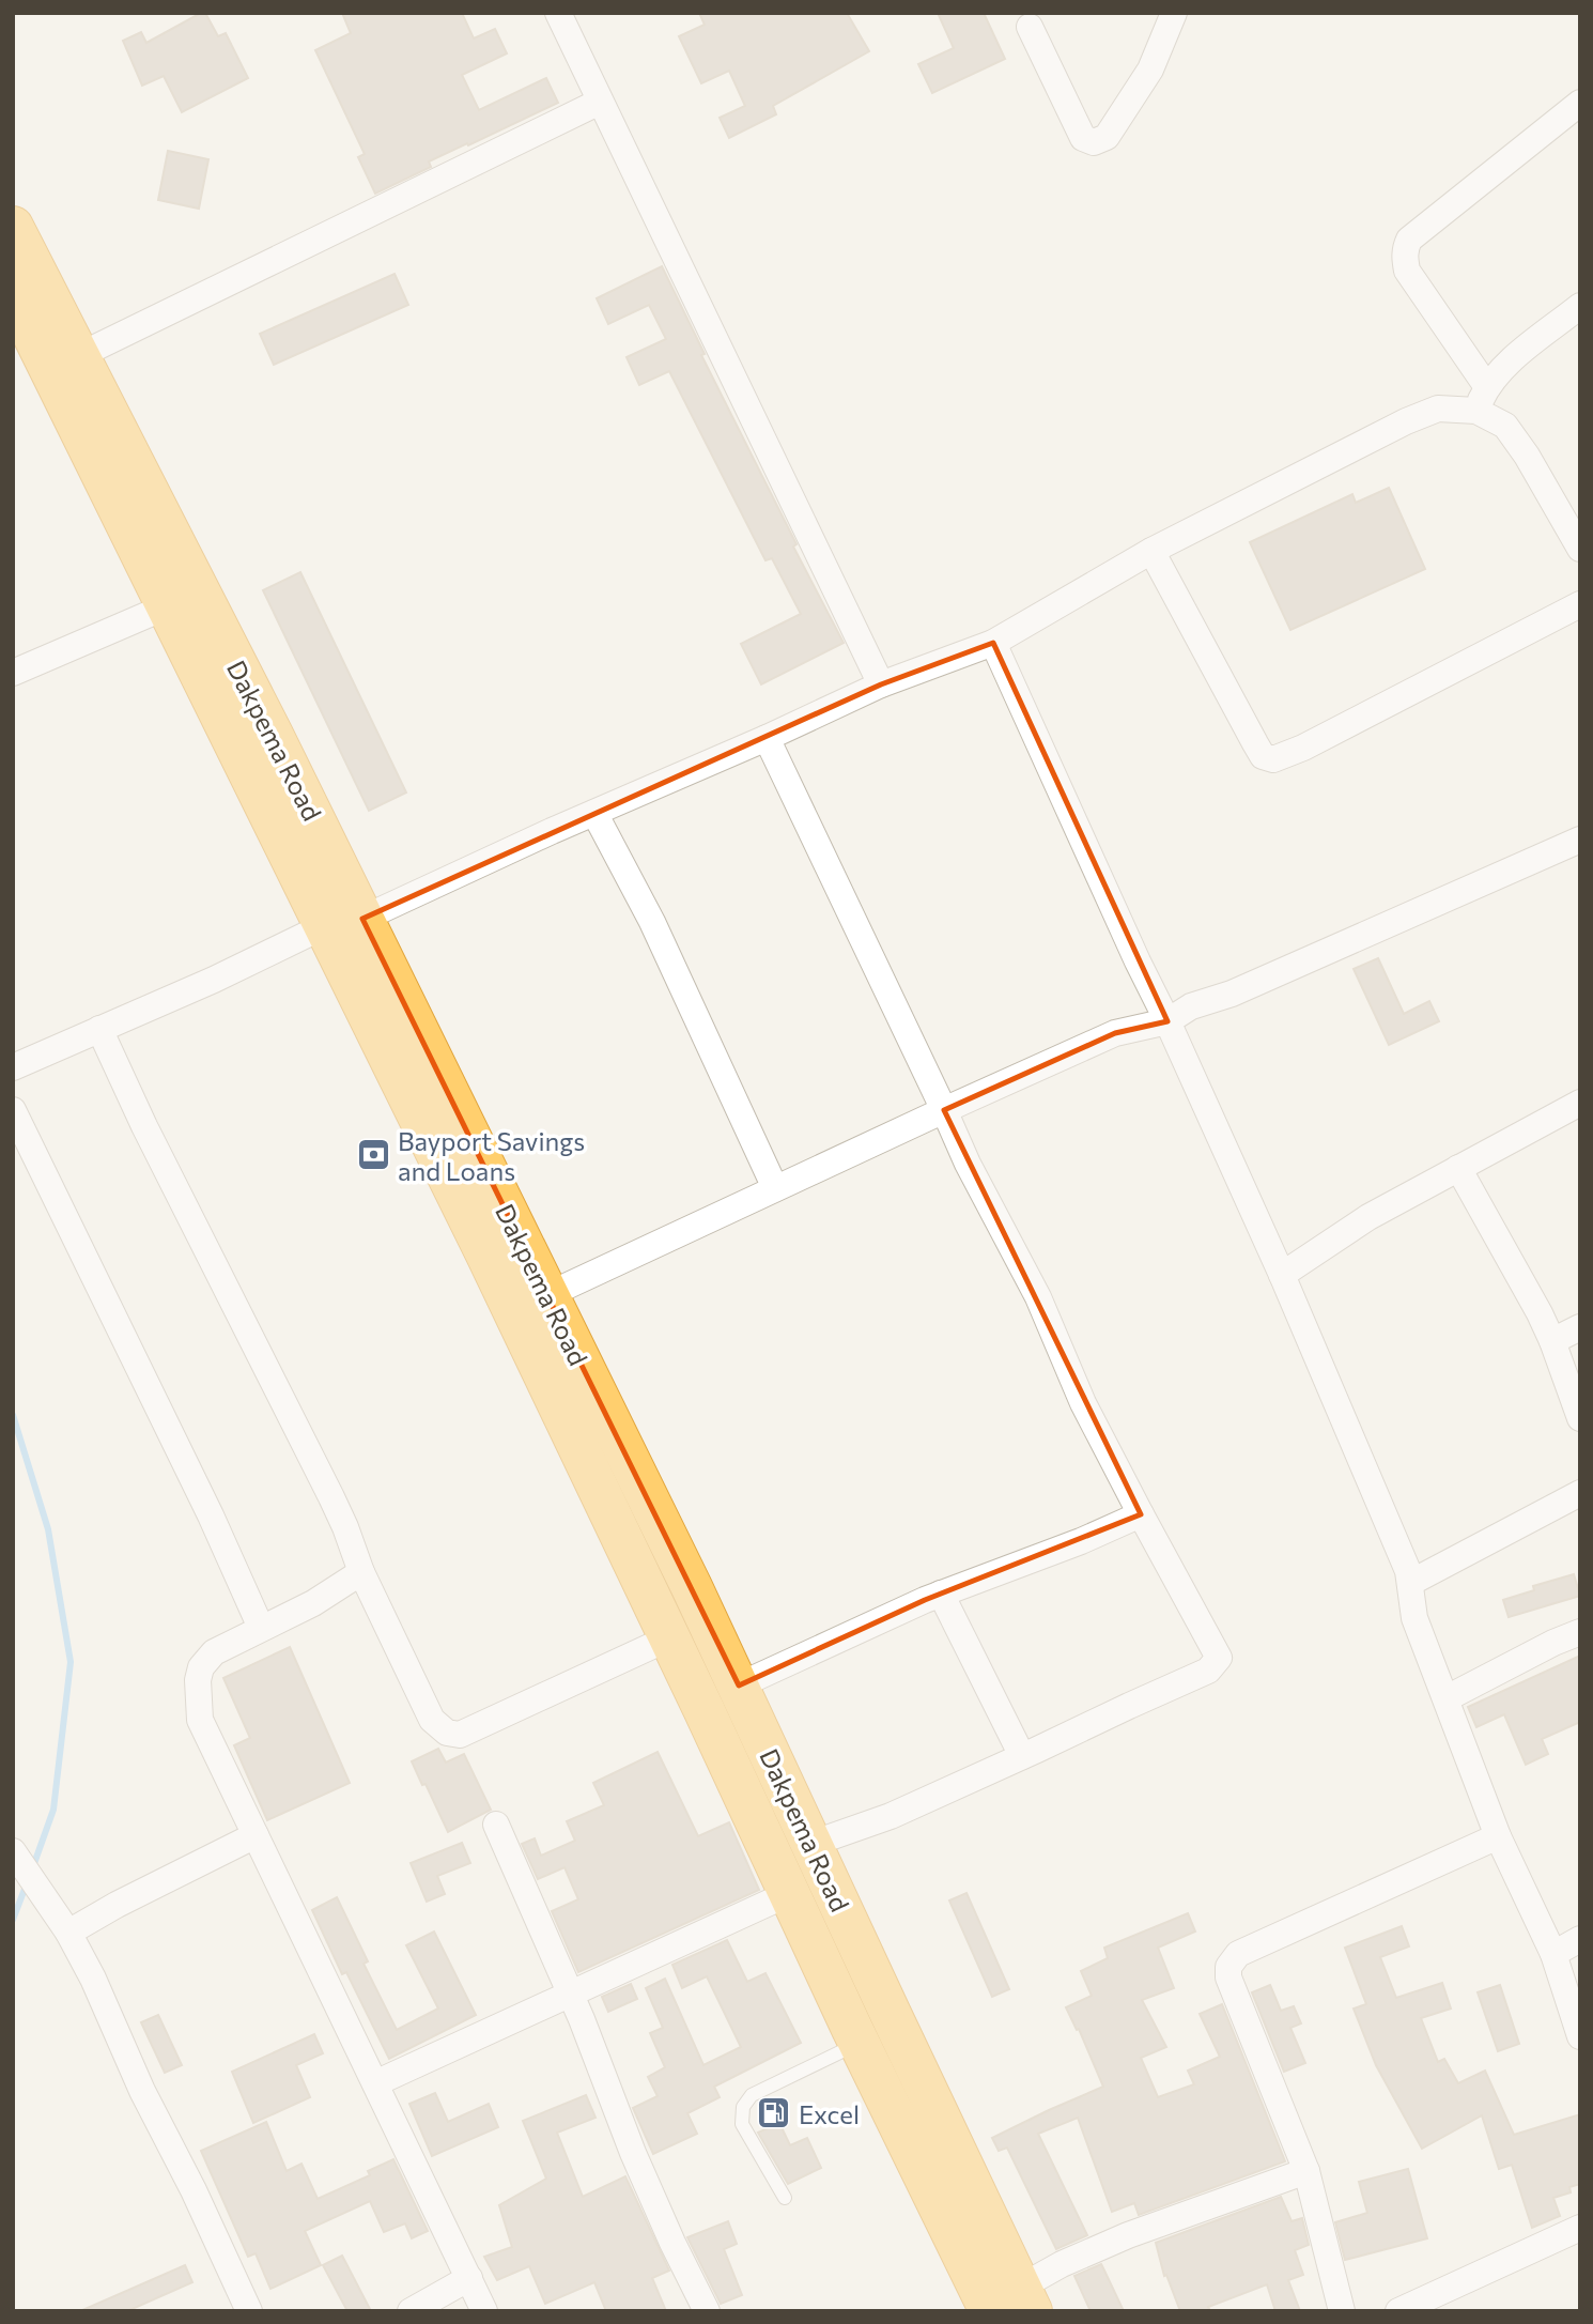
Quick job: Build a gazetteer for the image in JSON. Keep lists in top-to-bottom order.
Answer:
{
  "streets": {
    "highway": ["Dakpema Road"]
  },
  "places": {
    "bank": ["Bayport Savings and Loans"],
    "fuel station": ["Excel"]
  }
}
